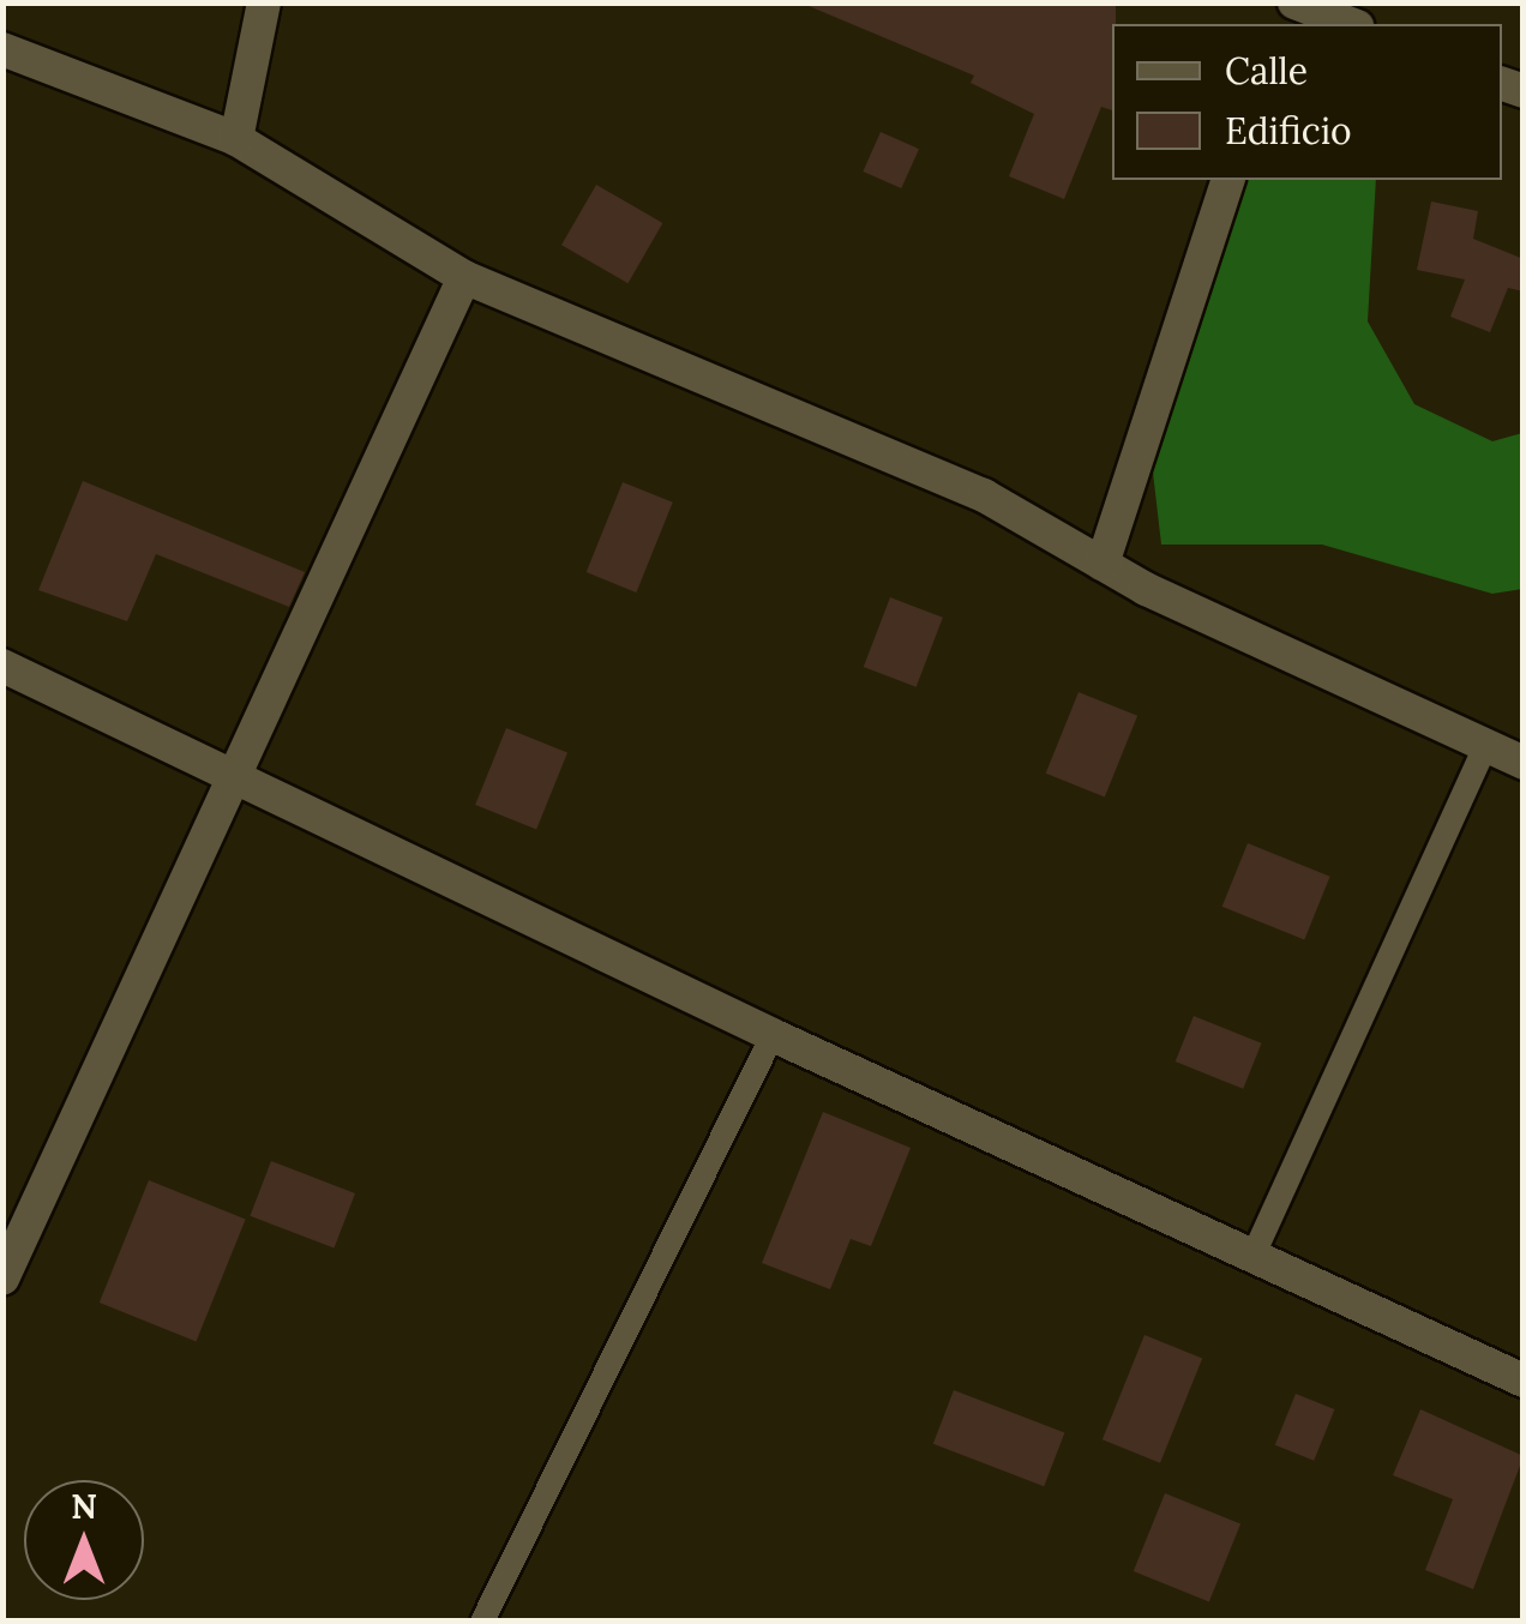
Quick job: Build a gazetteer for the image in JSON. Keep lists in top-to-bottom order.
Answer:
{
  "legend": ["Calle", "Edificio"],
  "north": "top"
}
